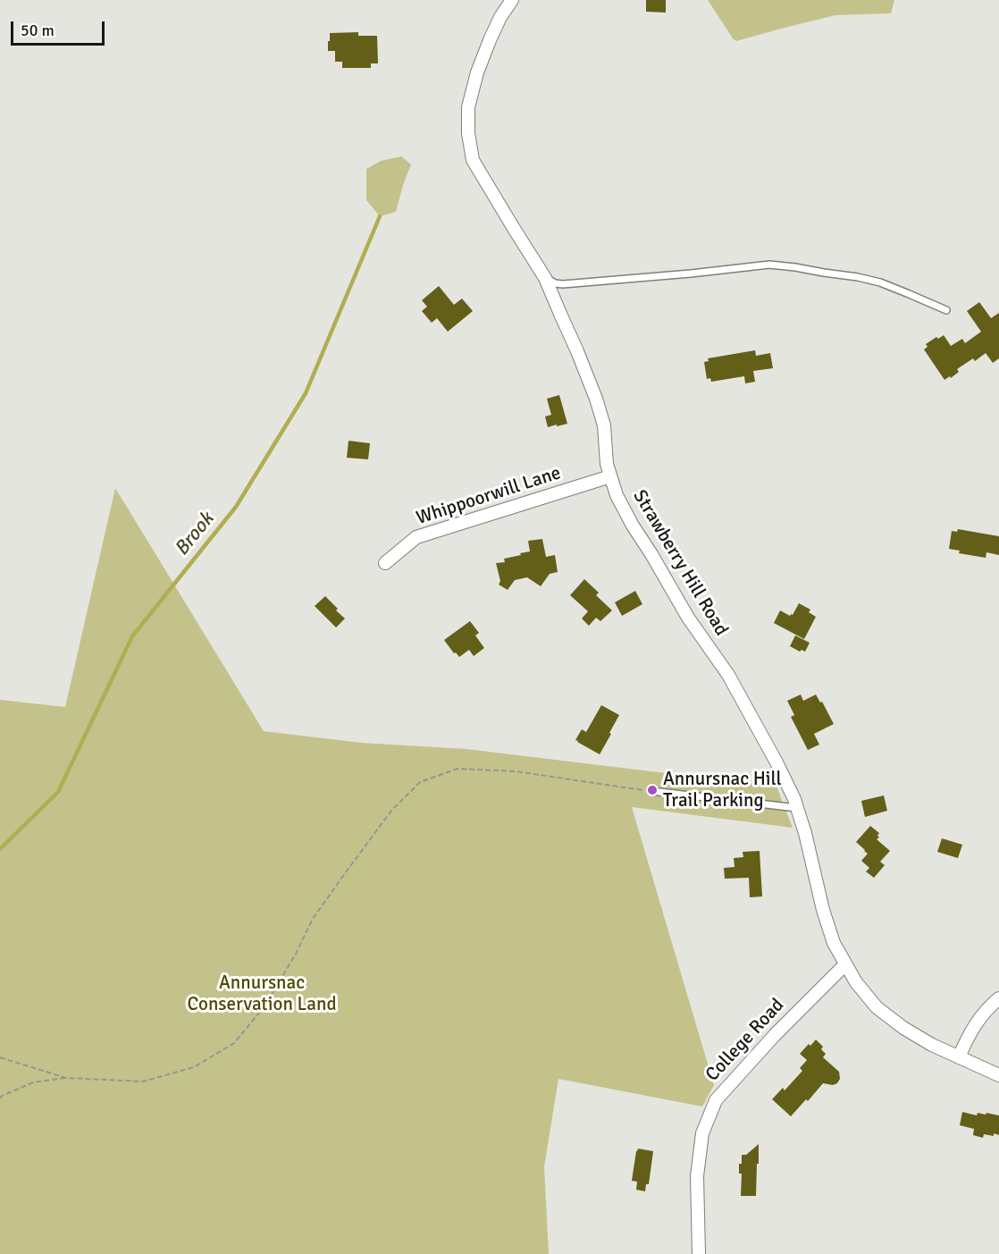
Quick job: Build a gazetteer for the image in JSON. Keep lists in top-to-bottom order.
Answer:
{
  "streets": {
    "street": ["Whippoorwill Lane", "Strawberry Hill Road", "College Road"]
  },
  "crossings": [
    ["Whippoorwill Lane", "Strawberry Hill Road"],
    ["Strawberry Hill Road", "College Road"]
  ],
  "water": ["Brook"],
  "parks": ["Annursnac Conservation Land"],
  "places": ["Annursnac Hill Trail Parking"],
  "scale_bar": "50 m"
}
